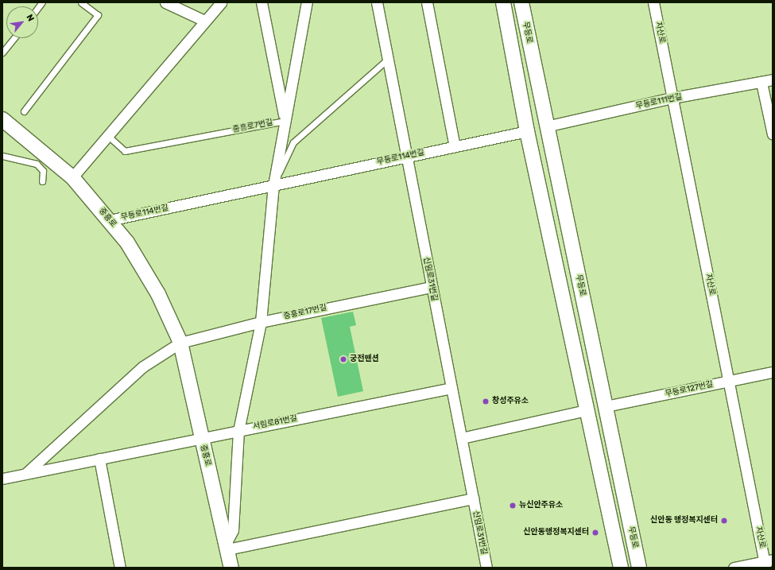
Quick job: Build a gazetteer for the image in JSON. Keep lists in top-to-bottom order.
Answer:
{
  "streets": {
    "street": [
      "무등로",
      "자산로",
      "무등로111번길",
      "무등로114번길",
      "중흥로",
      "신임로31번길",
      "중흥로17번길",
      "무등로127번길",
      "서림로81번길"
    ],
    "lane": ["중흥로7번길"]
  },
  "crossings": [
    ["무등로", "무등로111번길"],
    ["무등로", "무등로127번길"],
    ["자산로", "무등로111번길"],
    ["자산로", "무등로127번길"],
    ["무등로114번길", "중흥로"],
    ["무등로114번길", "신임로31번길"],
    ["중흥로", "중흥로17번길"],
    ["중흥로", "서림로81번길"],
    ["신임로31번길", "중흥로17번길"],
    ["신임로31번길", "서림로81번길"]
  ],
  "places": [
    "궁전맨션",
    "창성주유소",
    "뉴신안주유소",
    "신안동 행정복지센터",
    "신안동행정복지센터"
  ],
  "north": "top right"
}
